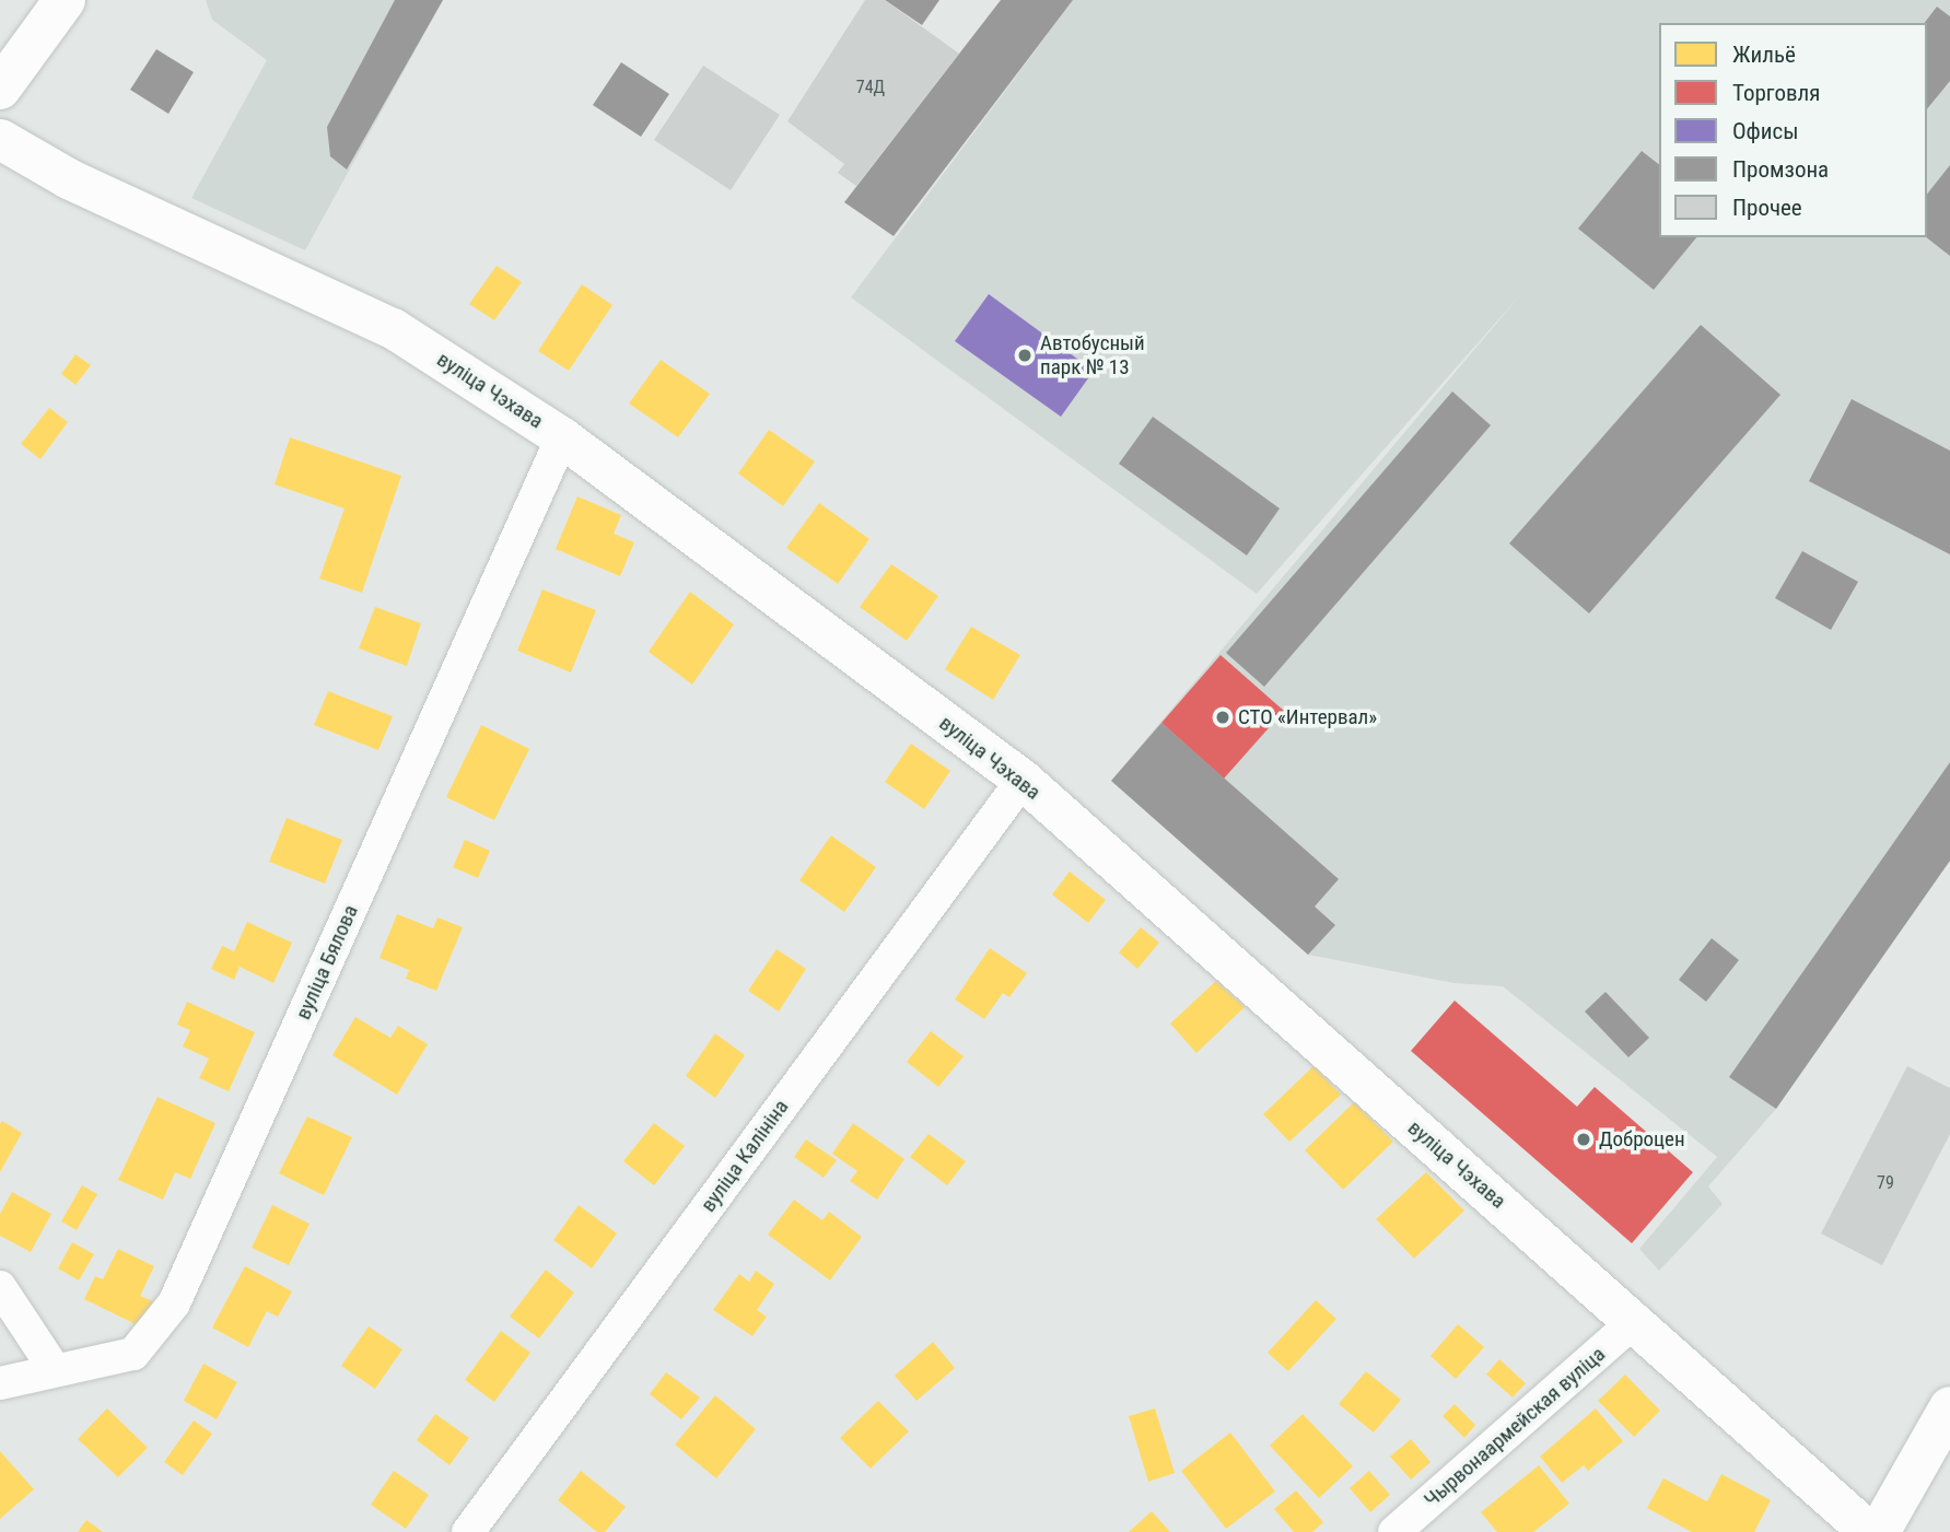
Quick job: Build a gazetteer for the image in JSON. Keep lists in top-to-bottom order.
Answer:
{
  "streets": {
    "street": [
      "вуліца Чэхава",
      "вуліца Бялова",
      "вуліца Калініна",
      "Чырвонаармейская вуліца"
    ]
  },
  "crossings": [
    ["вуліца Чэхава", "вуліца Бялова"],
    ["вуліца Чэхава", "вуліца Калініна"],
    ["вуліца Чэхава", "Чырвонаармейская вуліца"]
  ],
  "places": ["Автобусный парк № 13", "СТО «Интервал»", "Доброцен"],
  "house_numbers": ["74Д", "79"],
  "legend": [
    "Жильё",
    "Торговля",
    "Офисы",
    "Промзона",
    "Прочее"
  ]
}
